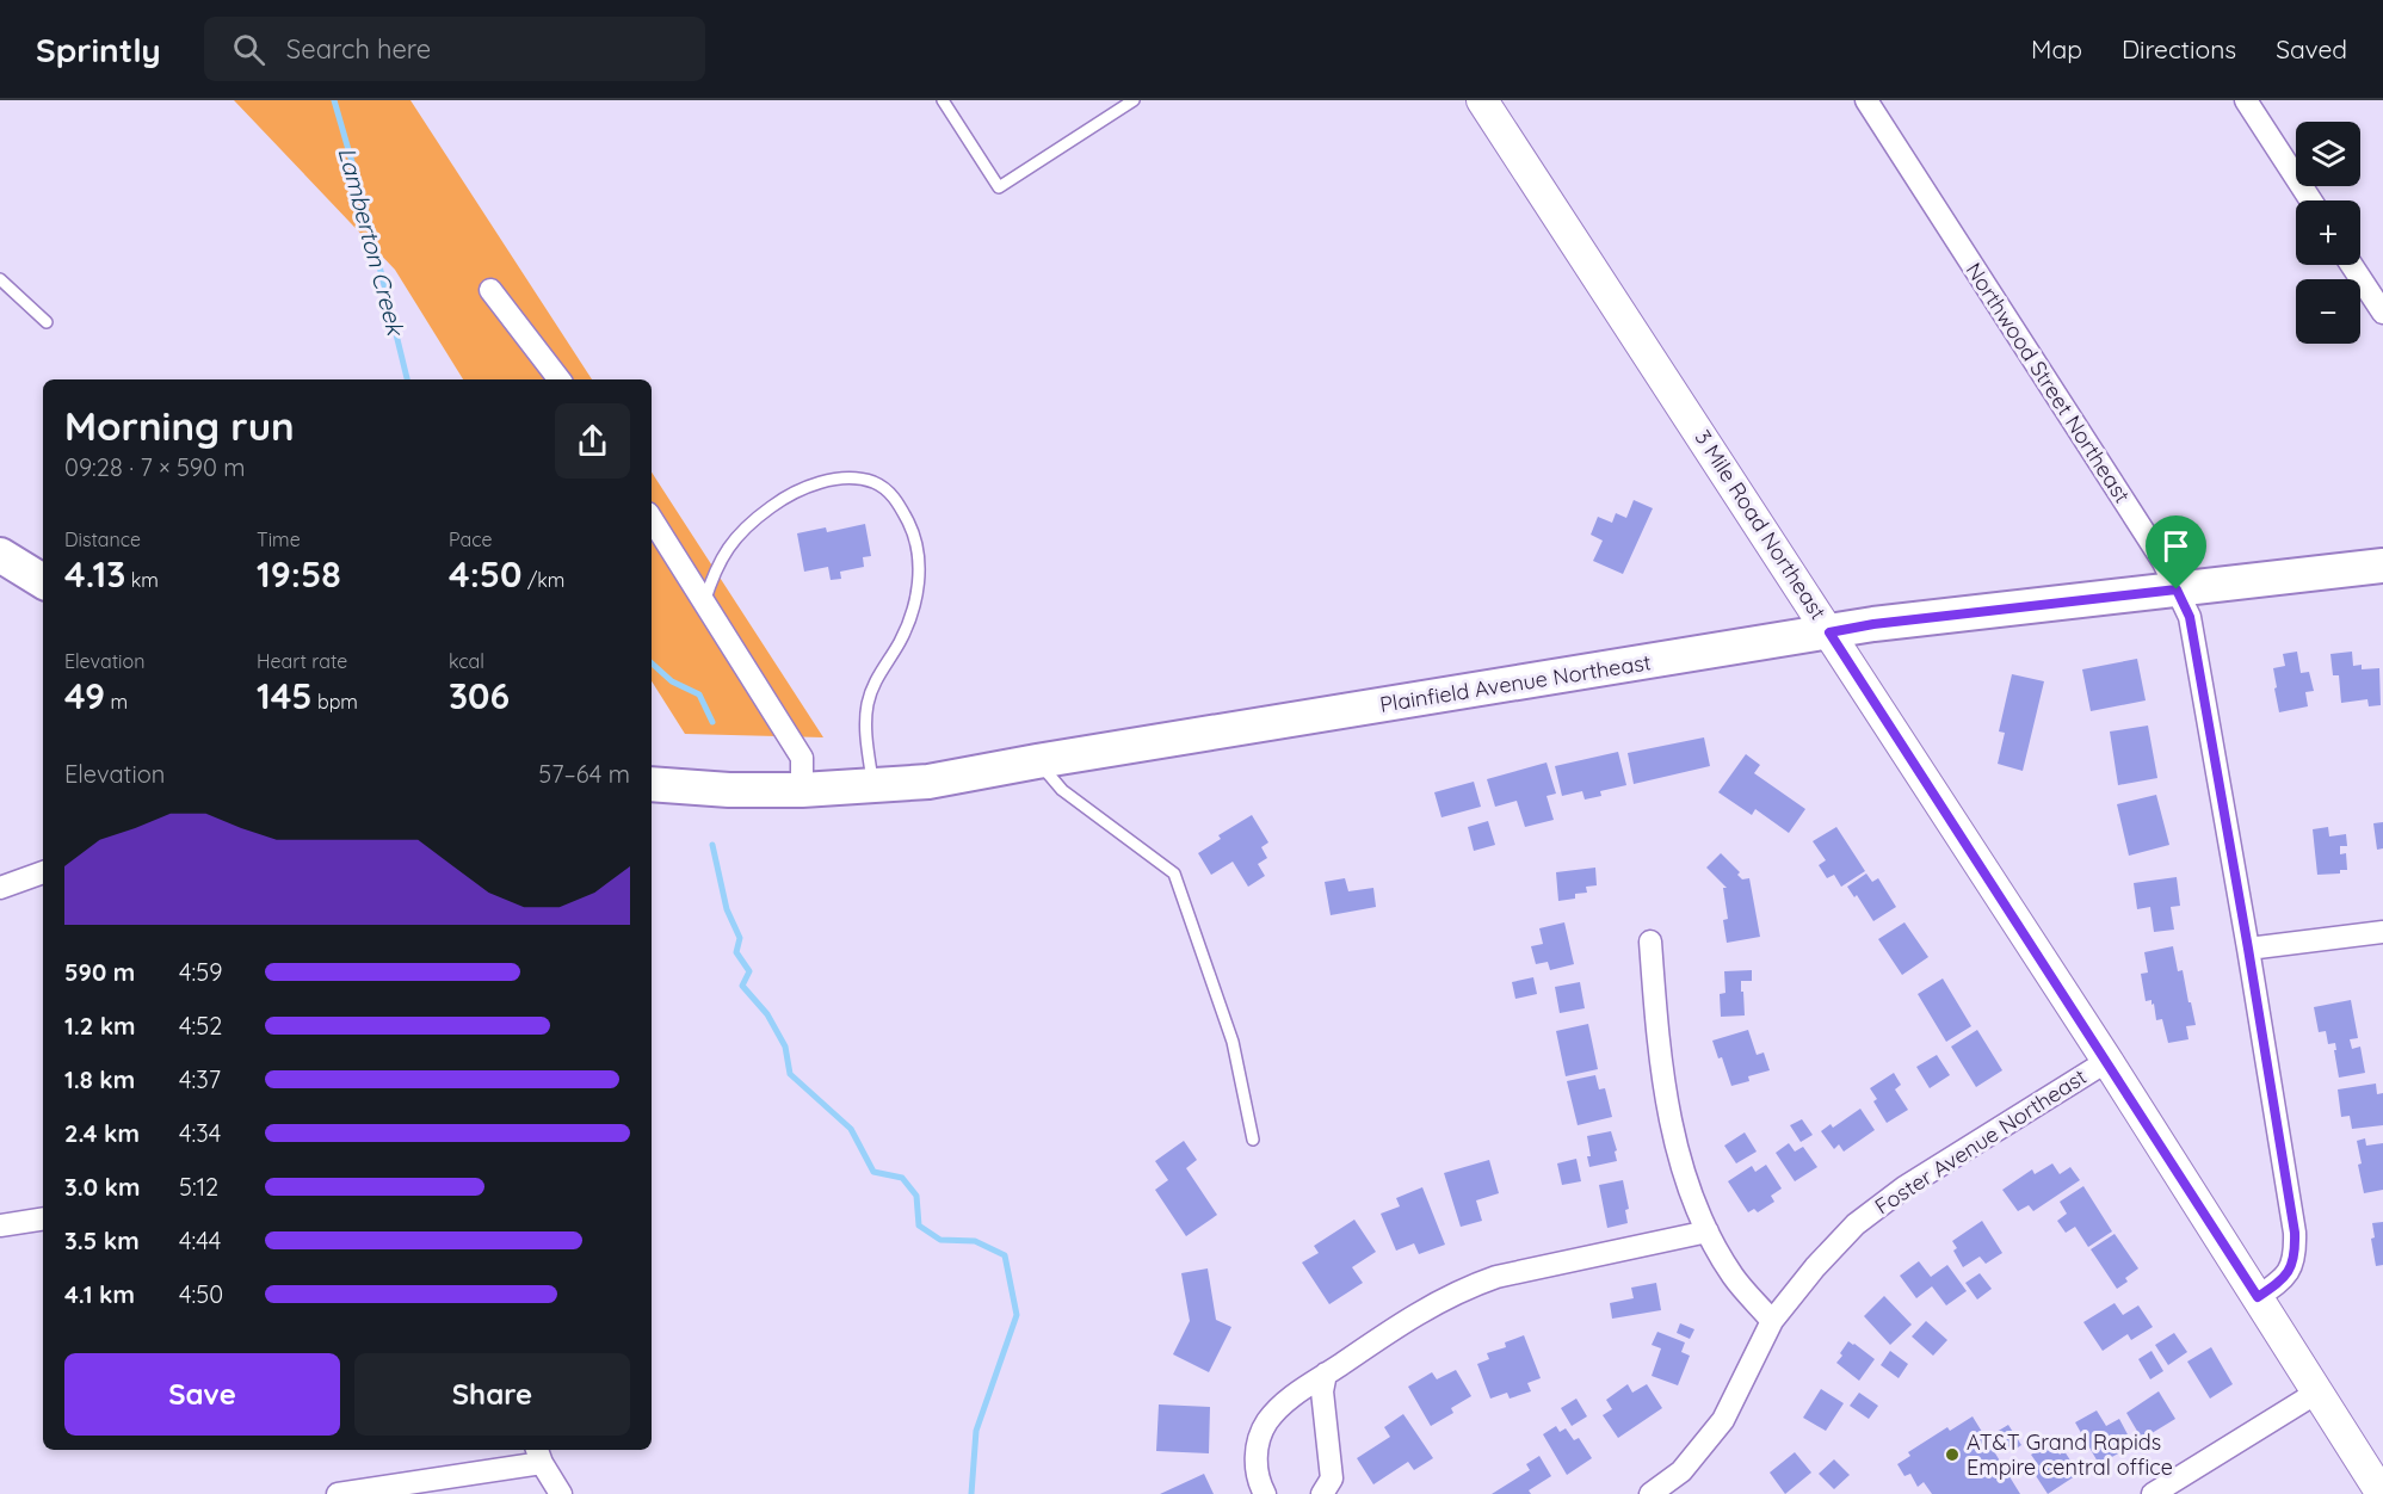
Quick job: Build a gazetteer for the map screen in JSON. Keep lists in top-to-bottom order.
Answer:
{
  "streets": {
    "main road": ["3 Mile Road Northeast", "Plainfield Avenue Northeast"],
    "street": ["Northwood Street Northeast", "Foster Avenue Northeast"]
  },
  "crossings": [
    ["Northwood Street Northeast", "3 Mile Road Northeast"],
    ["Northwood Street Northeast", "Plainfield Avenue Northeast"],
    ["3 Mile Road Northeast", "Plainfield Avenue Northeast"],
    ["3 Mile Road Northeast", "Foster Avenue Northeast"]
  ],
  "water": ["Lamberton Creek"],
  "places": ["AT&T Grand Rapids Empire central office"],
  "page": {
    "header": "Sprintly",
    "search": "Search here",
    "nav": ["Map", "Directions", "Saved"],
    "map_buttons": ["+", "−"],
    "heading": ["Morning run", "09:28 · 7 × 590 m"],
    "stats": [
      ["Distance", "4.13 km"],
      ["Time", "19:58"],
      ["Pace", "4:50 /km"],
      ["Elevation", "49 m"],
      ["Heart rate", "145 bpm"],
      ["kcal", "306"]
    ],
    "chart": ["Elevation", "57–64 m"],
    "list": [
      {
        "name": "590 m",
        "note": "4:59"
      },
      {
        "name": "1.2 km",
        "note": "4:52"
      },
      {
        "name": "1.8 km",
        "note": "4:37"
      },
      {
        "name": "2.4 km",
        "note": "4:34"
      },
      {
        "name": "3.0 km",
        "note": "5:12"
      },
      {
        "name": "3.5 km",
        "note": "4:44"
      },
      {
        "name": "4.1 km",
        "note": "4:50"
      }
    ],
    "buttons": ["Save", "Share"]
  }
}
